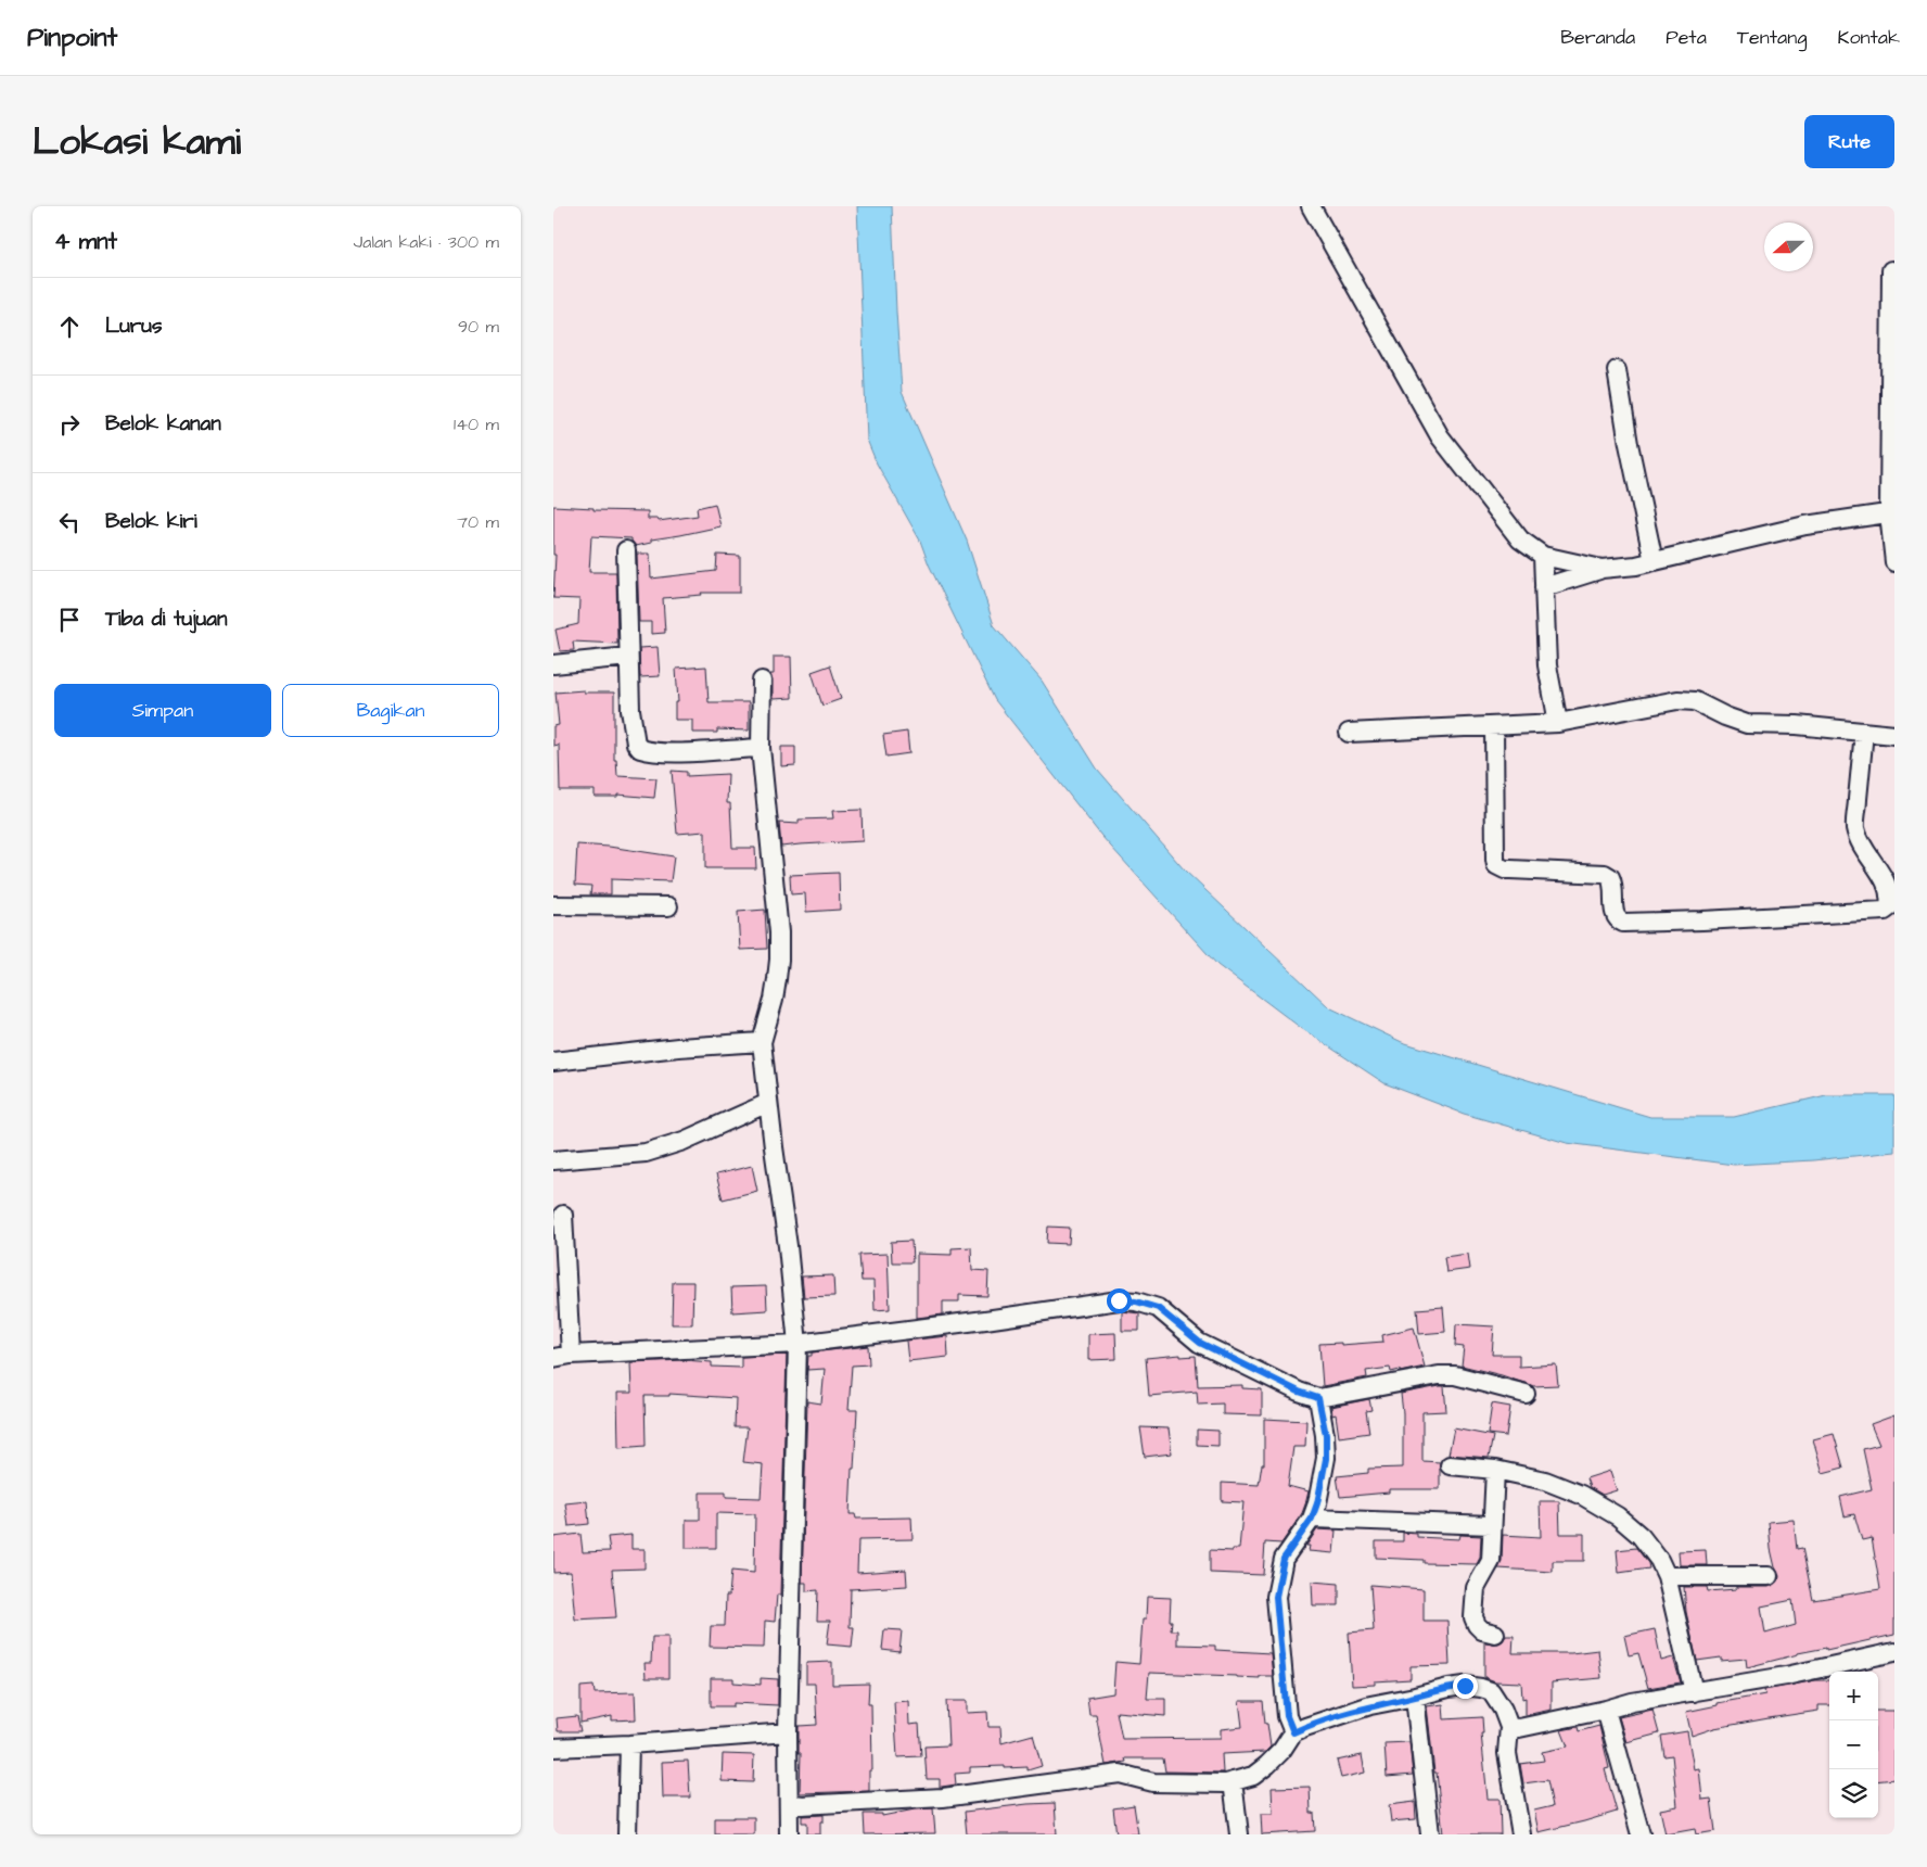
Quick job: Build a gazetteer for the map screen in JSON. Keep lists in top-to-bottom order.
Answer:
{
  "north": "left",
  "page": {
    "header": "Pinpoint",
    "nav": [
      "Beranda",
      "Peta",
      "Tentang",
      "Kontak"
    ],
    "title": "Lokasi kami",
    "buttons": [
      "Rute",
      ["Simpan", "Bagikan"]
    ],
    "heading": ["4 mnt", "Jalan kaki · 300 m"],
    "list": [
      ["Lurus", "90 m"],
      ["Belok kanan", "140 m"],
      ["Belok kiri", "70 m"],
      "Tiba di tujuan"
    ],
    "map_buttons": ["+", "−"]
  }
}
